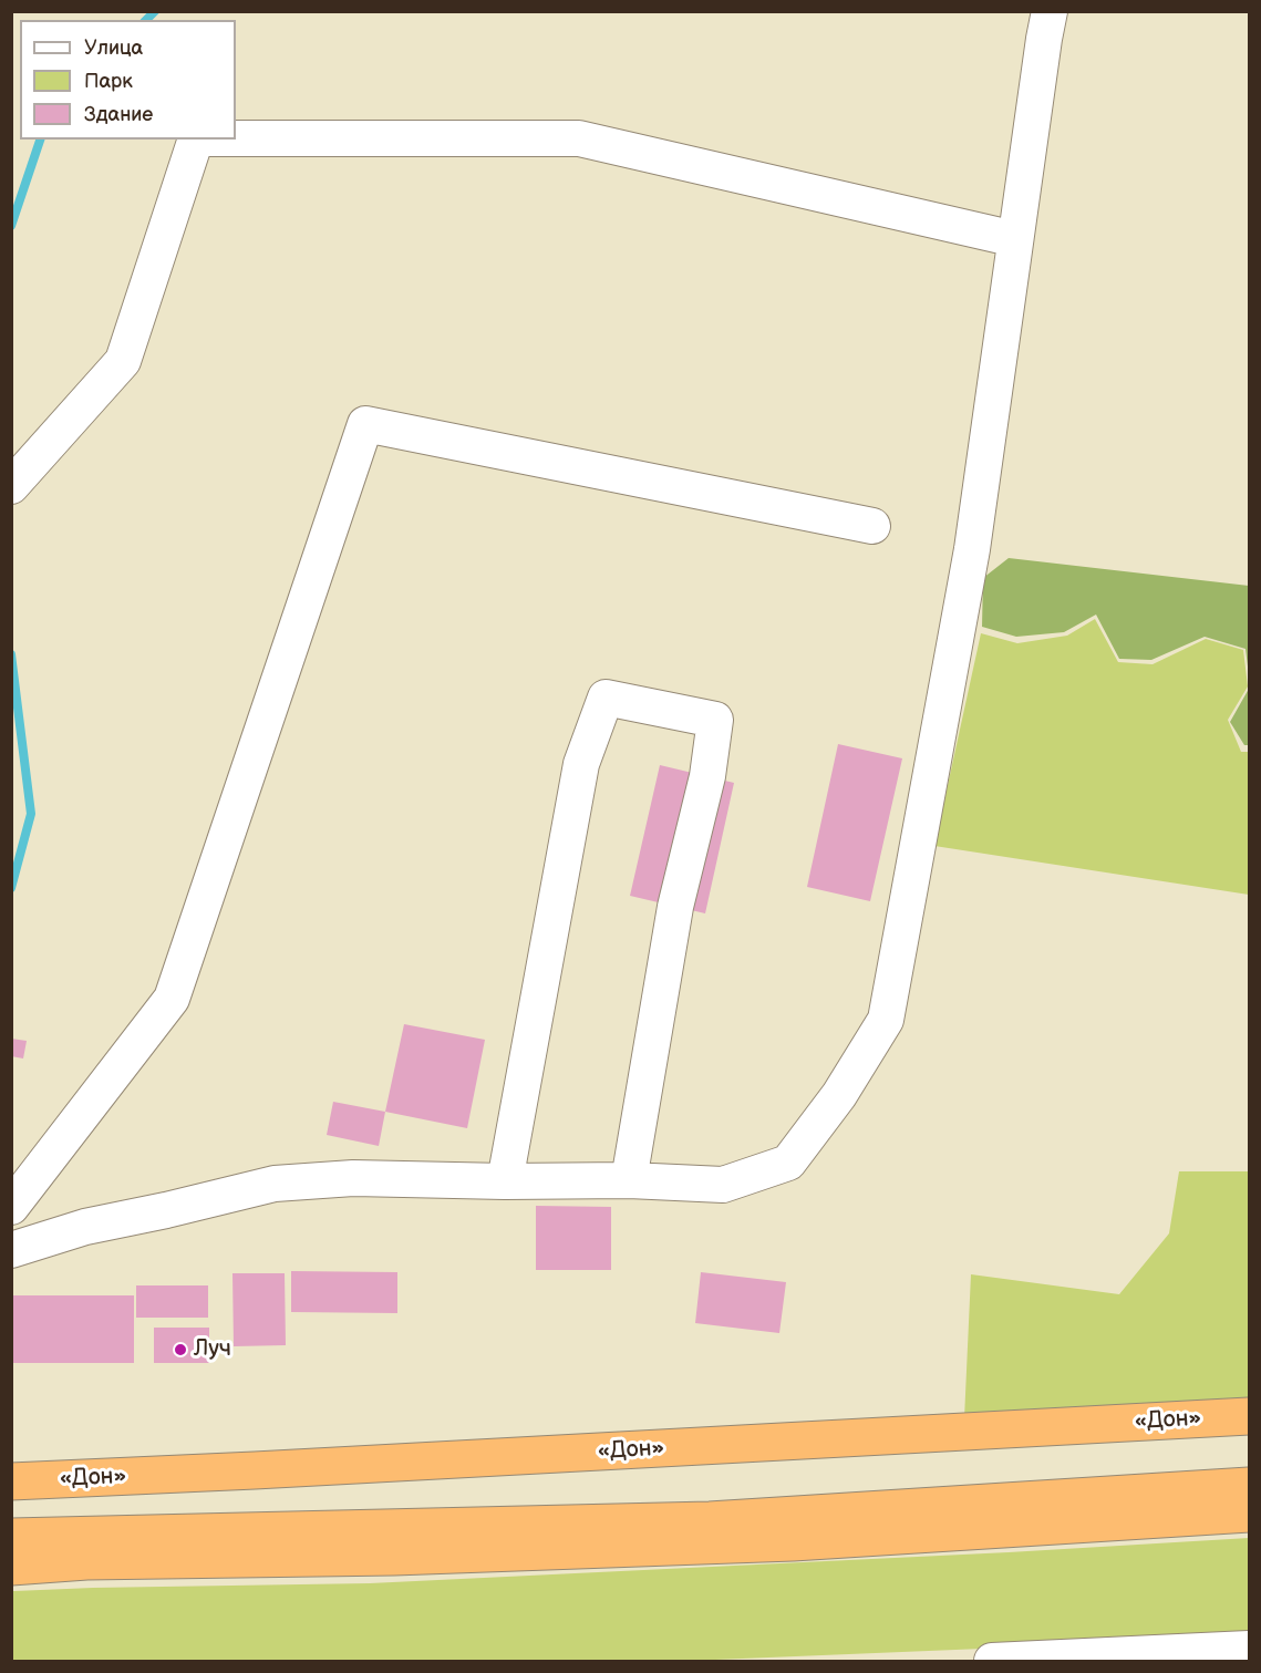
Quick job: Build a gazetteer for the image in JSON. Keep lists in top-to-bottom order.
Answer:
{
  "streets": {
    "highway": ["«Дон»"]
  },
  "places": ["Луч"],
  "legend": ["Улица", "Парк", "Здание"]
}
